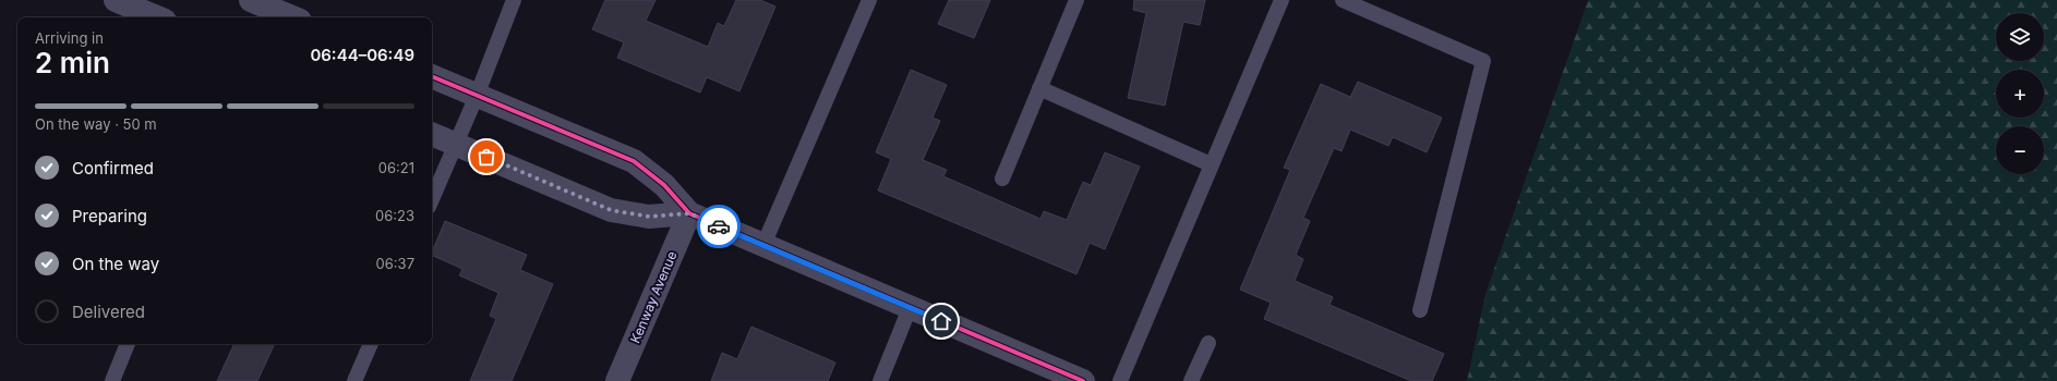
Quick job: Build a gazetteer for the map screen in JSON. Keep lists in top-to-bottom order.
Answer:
{
  "streets": {
    "street": ["Kenway Avenue"]
  },
  "page": {
    "map_buttons": ["+", "−"],
    "heading": ["2 min", "Arriving in", "06:44–06:49"],
    "bar": "On the way · 50 m",
    "list": [
      ["Confirmed", "06:21"],
      ["Preparing", "06:23"],
      ["On the way", "06:37"],
      "Delivered"
    ]
  }
}
